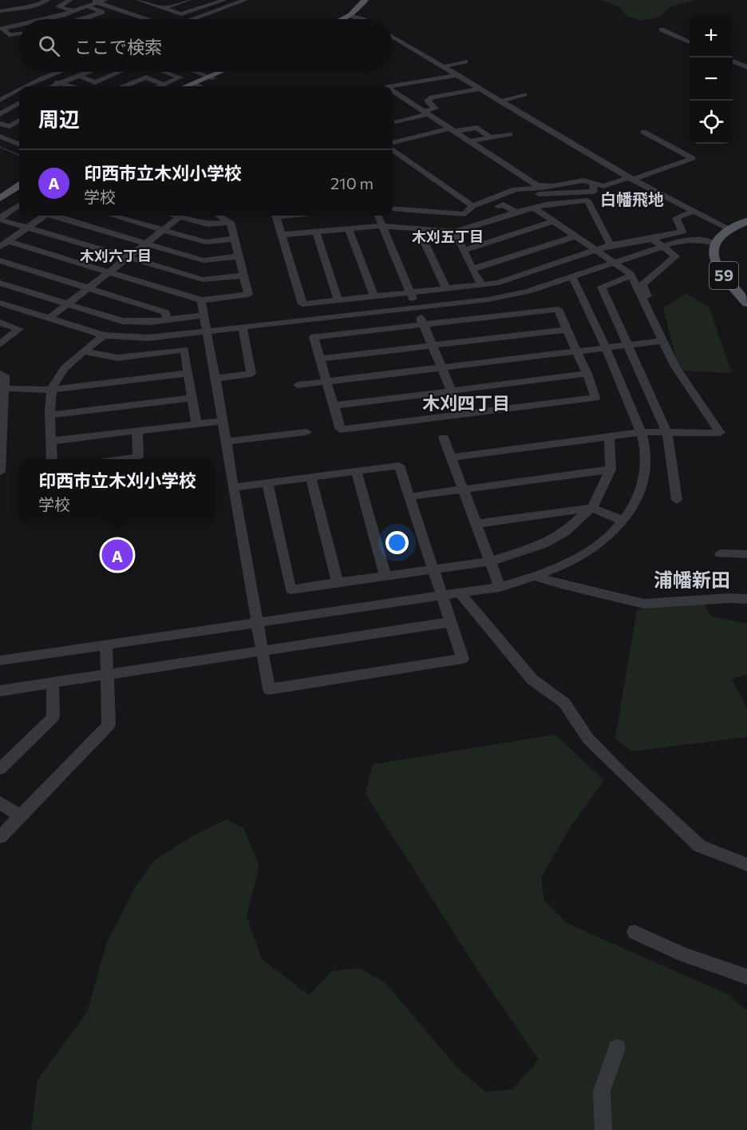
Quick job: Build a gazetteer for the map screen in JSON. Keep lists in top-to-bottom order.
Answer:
{
  "streets": {
    "main road": ["59"]
  },
  "districts": [
    "白幡飛地",
    "木刈五丁目",
    "木刈六丁目",
    "木刈四丁目",
    "浦幡新田"
  ],
  "page": {
    "map_buttons": ["+", "−"],
    "search": "ここで検索",
    "heading": "周辺",
    "list": [
      {
        "mark": "A",
        "name": "印西市立木刈小学校",
        "note": "学校",
        "value": "210 m"
      }
    ],
    "popup": ["印西市立木刈小学校", "学校"],
    "pins": "A"
  }
}
